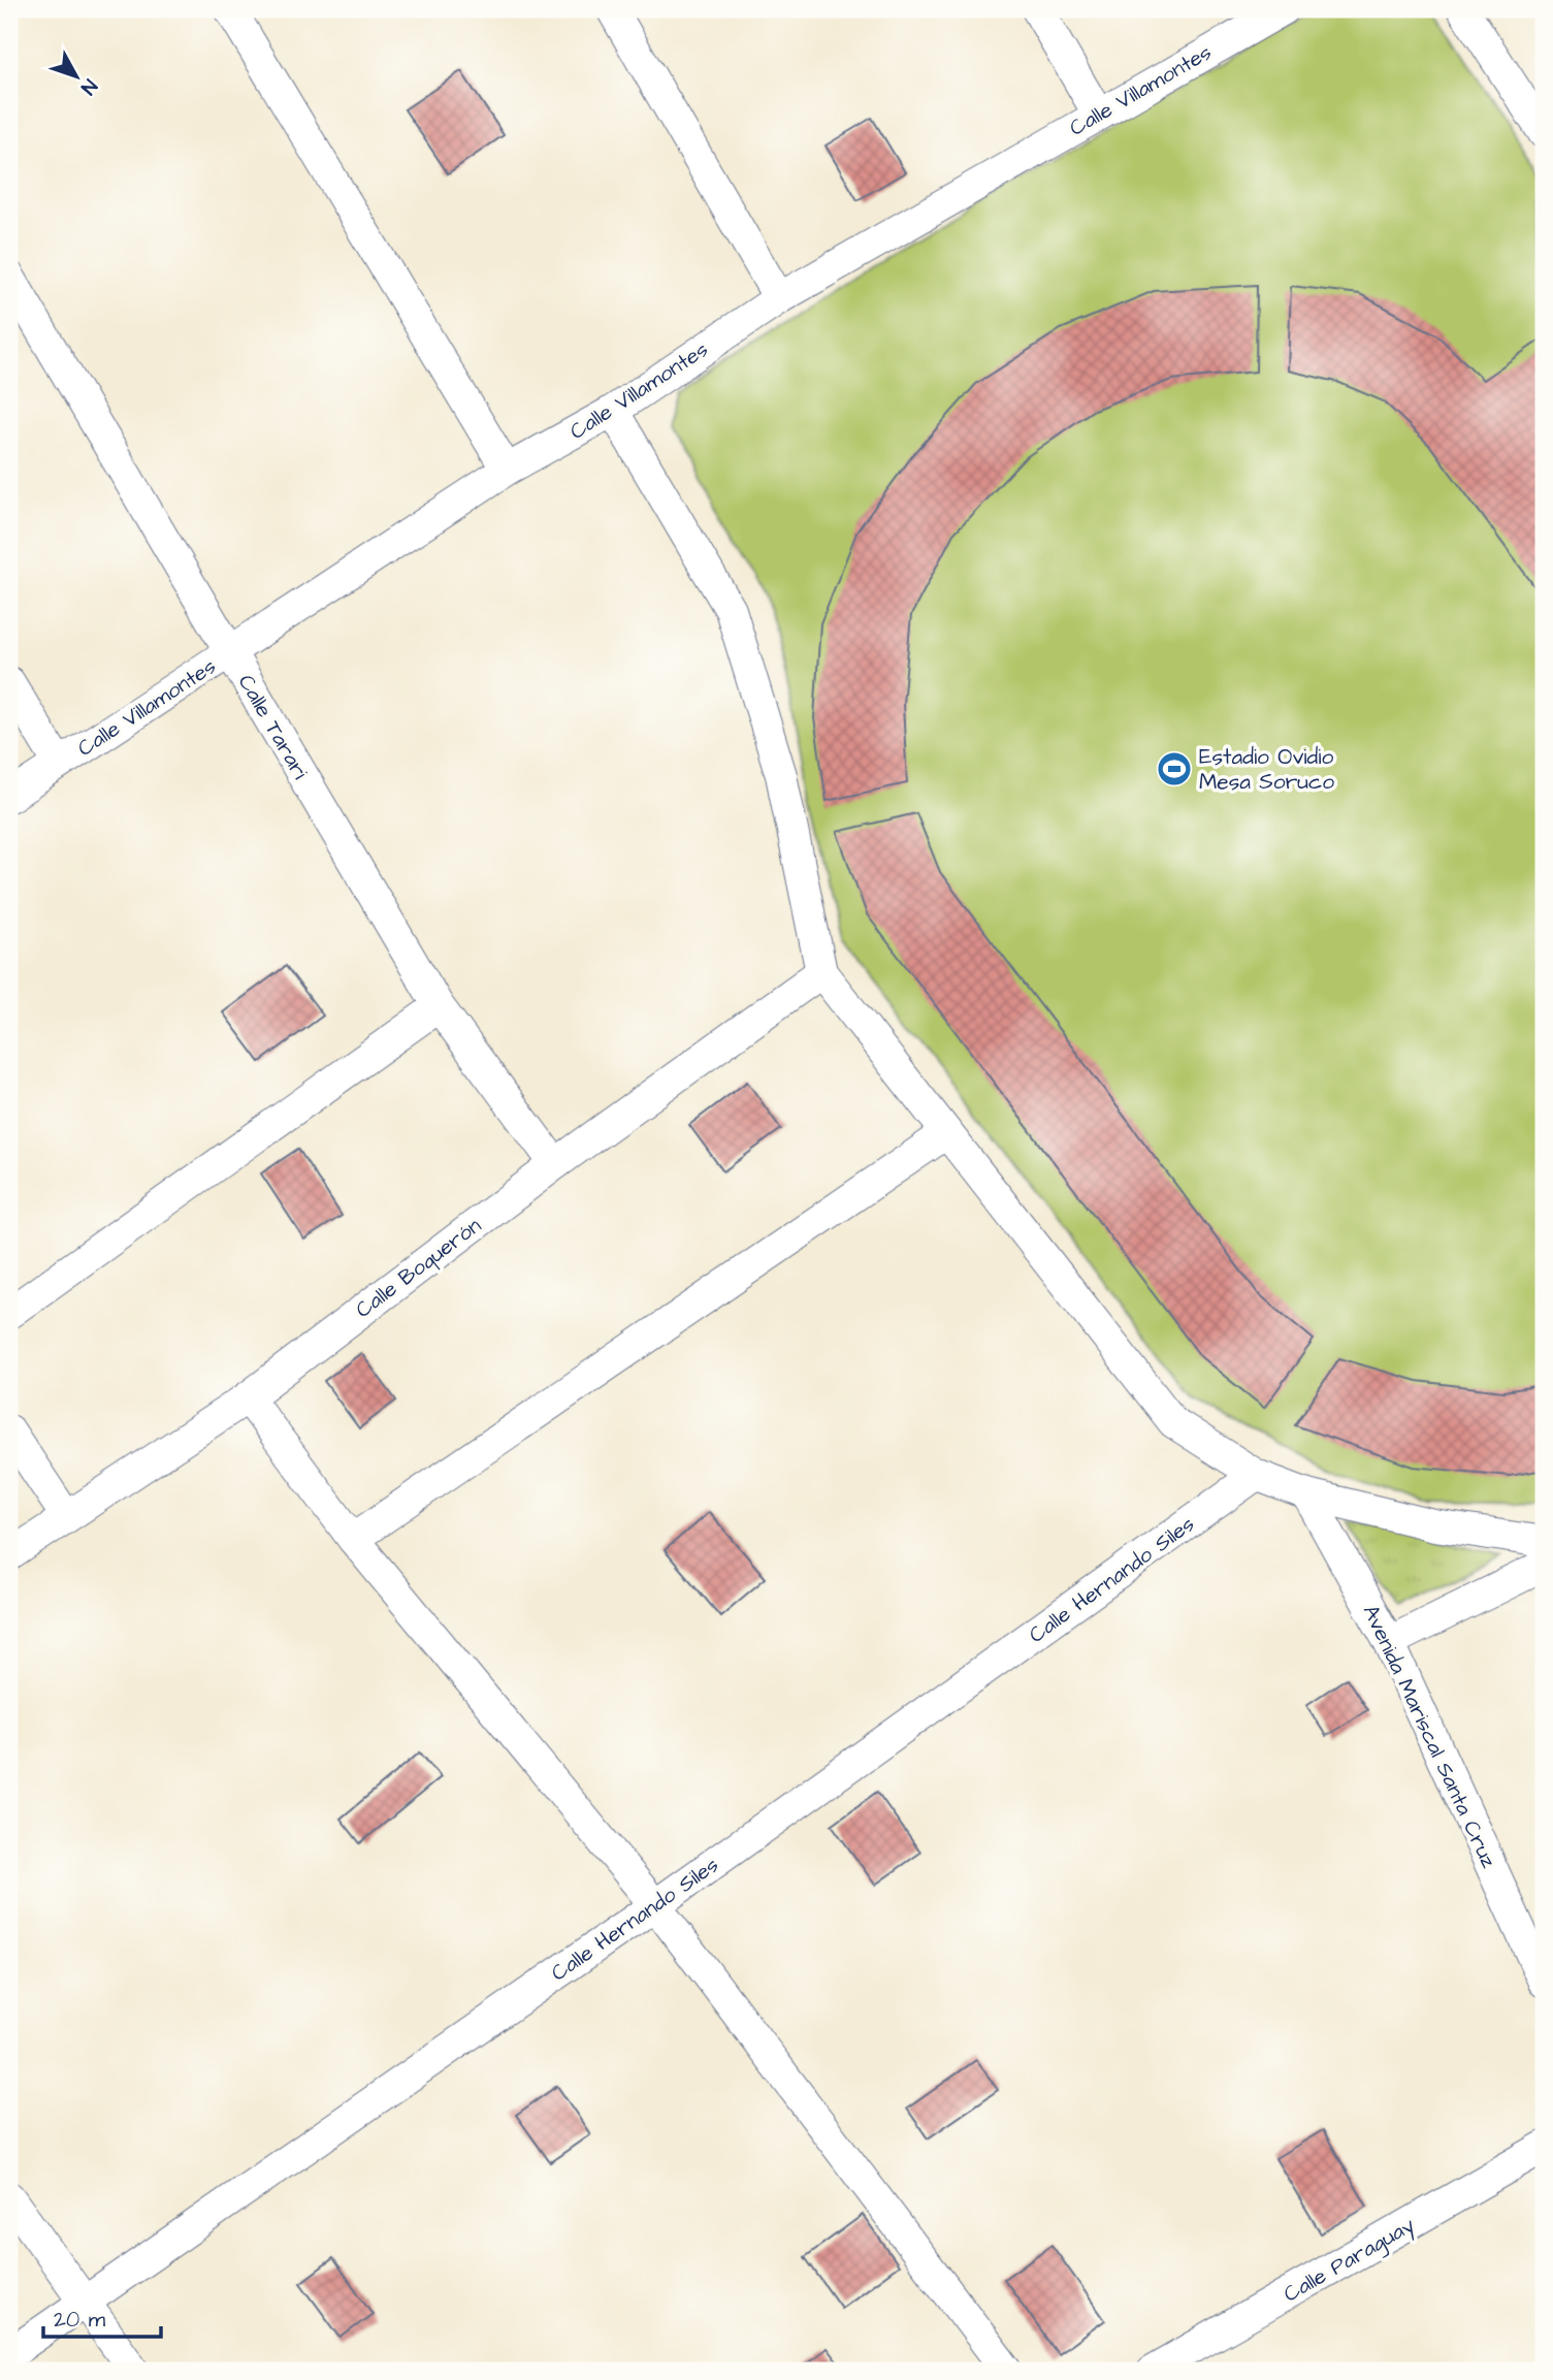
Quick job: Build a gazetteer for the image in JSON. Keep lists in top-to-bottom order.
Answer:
{
  "streets": {
    "street": [
      "Calle Villamontes",
      "Calle Tarari",
      "Calle Boquerón",
      "Calle Hernando Siles",
      "Avenida Mariscal Santa Cruz",
      "Calle Paraguay"
    ]
  },
  "crossings": [
    ["Calle Villamontes", "Calle Tarari"],
    ["Calle Tarari", "Calle Boquerón"]
  ],
  "places": {
    "sports": ["Estadio Ovidio Mesa Soruco"]
  },
  "scale_bar": "20 m",
  "north": "bottom right"
}
